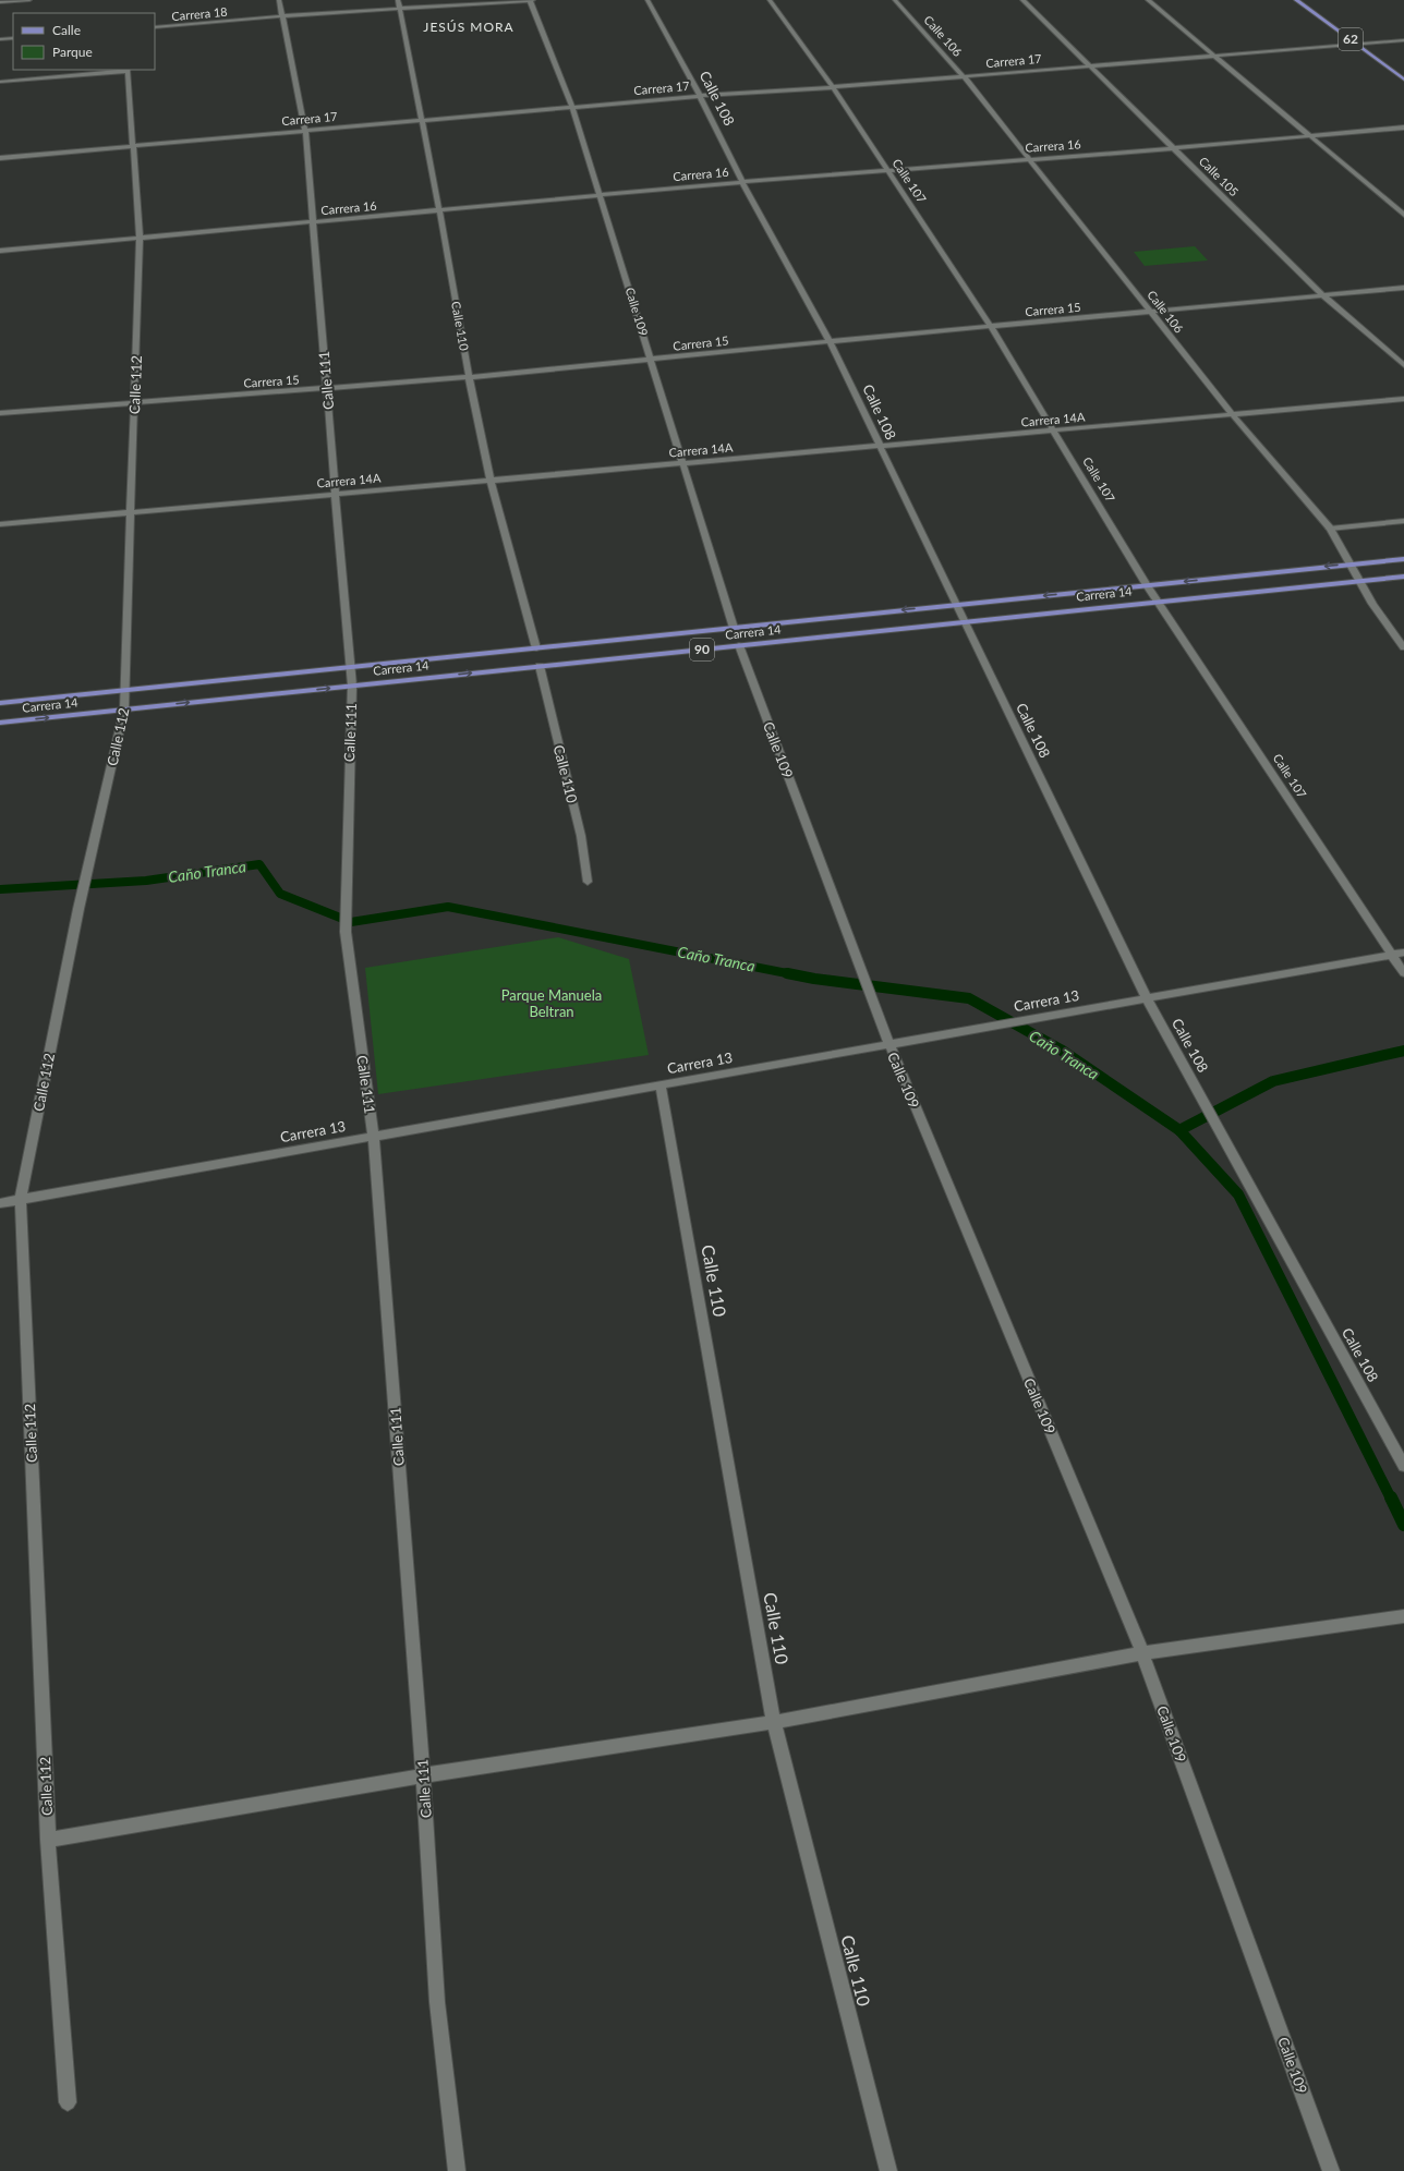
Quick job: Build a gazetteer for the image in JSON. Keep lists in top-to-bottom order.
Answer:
{
  "streets": {
    "main road": ["62", "Carrera 14", "90"],
    "street": [
      "Carrera 18",
      "Calle 106",
      "Carrera 17",
      "Calle 108",
      "Carrera 16",
      "Calle 105",
      "Calle 107",
      "Carrera 15",
      "Calle 109",
      "Calle 110",
      "Calle 111",
      "Calle 112",
      "Carrera 14A",
      "Carrera 13"
    ]
  },
  "crossings": [
    ["Carrera 18", "Calle 109"],
    ["Carrera 18", "Calle 110"],
    ["Carrera 18", "Calle 111"],
    ["Calle 106", "Carrera 17"],
    ["Calle 106", "Carrera 16"],
    ["Calle 106", "Carrera 15"],
    ["Calle 106", "Carrera 14A"],
    ["Calle 106", "Carrera 14"],
    ["62", "Carrera 17"],
    ["Carrera 17", "Calle 108"],
    ["Carrera 17", "Calle 105"],
    ["Carrera 17", "Calle 107"],
    ["Carrera 17", "Calle 109"],
    ["Carrera 17", "Calle 110"],
    ["Carrera 17", "Calle 111"],
    ["Carrera 17", "Calle 112"],
    ["Calle 108", "Carrera 16"],
    ["Calle 108", "Carrera 15"],
    ["Calle 108", "Carrera 14A"],
    ["Calle 108", "Carrera 14"],
    ["Calle 108", "Carrera 13"],
    ["Carrera 16", "Calle 105"],
    ["Carrera 16", "Calle 107"],
    ["Carrera 16", "Calle 109"],
    ["Carrera 16", "Calle 110"],
    ["Carrera 16", "Calle 111"],
    ["Carrera 16", "Calle 112"],
    ["Calle 105", "Carrera 15"],
    ["Calle 107", "Carrera 15"],
    ["Calle 107", "Carrera 14A"],
    ["Calle 107", "Carrera 14"],
    ["Calle 107", "Carrera 13"],
    ["Carrera 15", "Calle 109"],
    ["Carrera 15", "Calle 110"],
    ["Carrera 15", "Calle 111"],
    ["Carrera 15", "Calle 112"],
    ["Calle 109", "Carrera 14A"],
    ["Calle 109", "Carrera 14"],
    ["Calle 109", "Carrera 13"],
    ["Calle 110", "Carrera 14A"],
    ["Calle 110", "Carrera 14"],
    ["Calle 110", "Carrera 13"],
    ["Calle 111", "Carrera 14A"],
    ["Calle 111", "Carrera 14"],
    ["Calle 111", "Carrera 13"],
    ["Calle 112", "Carrera 14A"],
    ["Calle 112", "Carrera 14"],
    ["Calle 112", "Carrera 13"]
  ],
  "districts": ["JESÚS MORA"],
  "water": ["Caño Tranca"],
  "parks": ["Parque Manuela Beltran"],
  "legend": ["Calle", "Parque"]
}
